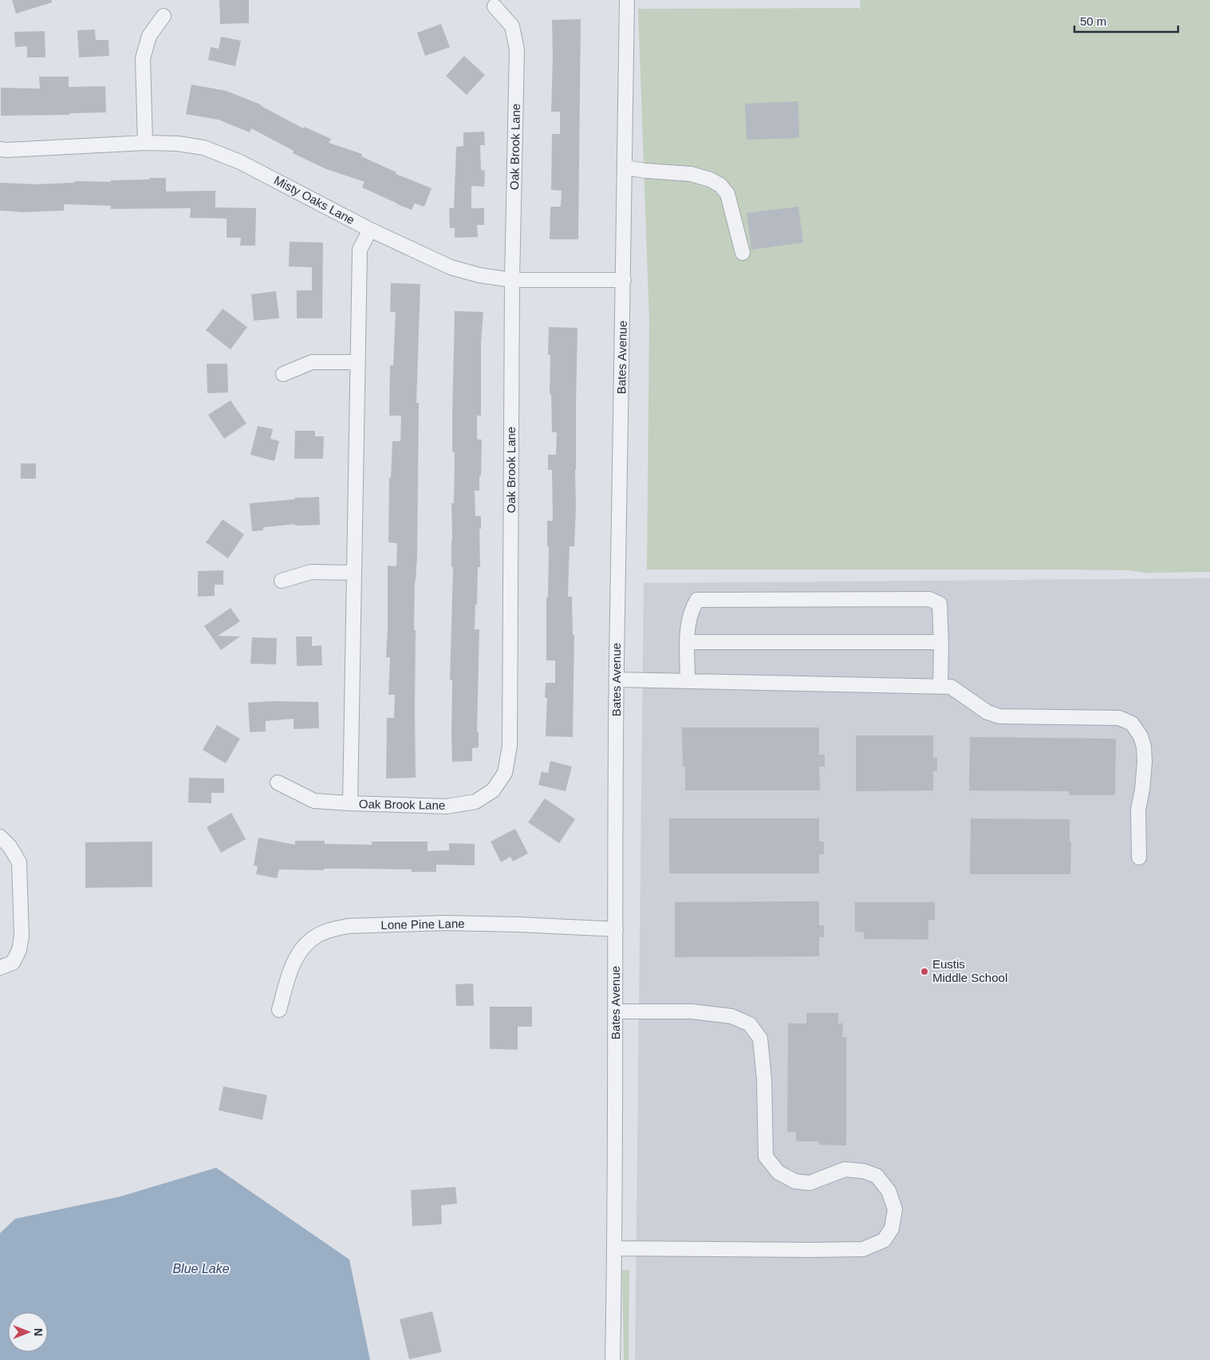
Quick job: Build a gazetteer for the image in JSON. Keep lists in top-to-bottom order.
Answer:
{
  "streets": {
    "street": [
      "Oak Brook Lane",
      "Misty Oaks Lane",
      "Bates Avenue",
      "Lone Pine Lane"
    ]
  },
  "crossings": [
    ["Oak Brook Lane", "Misty Oaks Lane"],
    ["Misty Oaks Lane", "Bates Avenue"],
    ["Bates Avenue", "Lone Pine Lane"]
  ],
  "water": ["Blue Lake"],
  "places": ["Eustis Middle School"],
  "scale_bar": "50 m",
  "north": "right"
}
